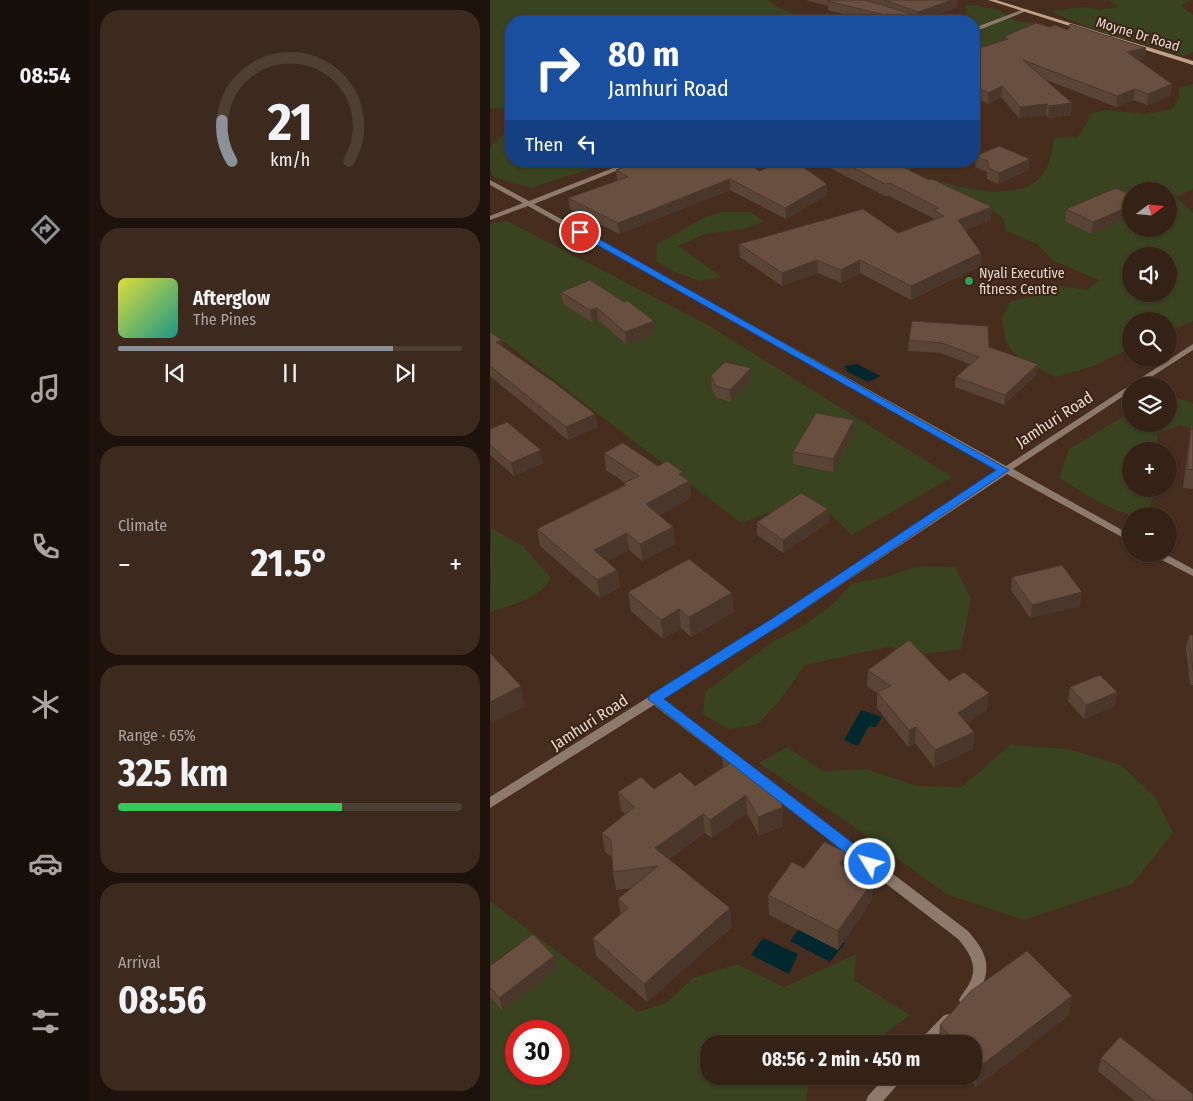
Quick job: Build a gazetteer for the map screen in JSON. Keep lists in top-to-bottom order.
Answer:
{
  "streets": {
    "main road": ["Moyne Dr Road"],
    "street": ["Jamhuri Road"]
  },
  "places": ["Nyali Executive fitness Centre"],
  "north": "right",
  "page": {
    "tabs": "08:54",
    "turn": ["80 m", "Jamhuri Road"],
    "then": "Then",
    "map_buttons": ["+", "−"],
    "song": ["Afterglow", "The Pines"],
    "tile": [
      "Climate",
      ["Range · 65%", "325 km"],
      ["Arrival", "08:56"]
    ],
    "heat": ["−", "21.5°", "+"],
    "limit": "30",
    "trip": "08:56 · 2 min · 450 m",
    "gauge": ["21", "km/h"]
  }
}
